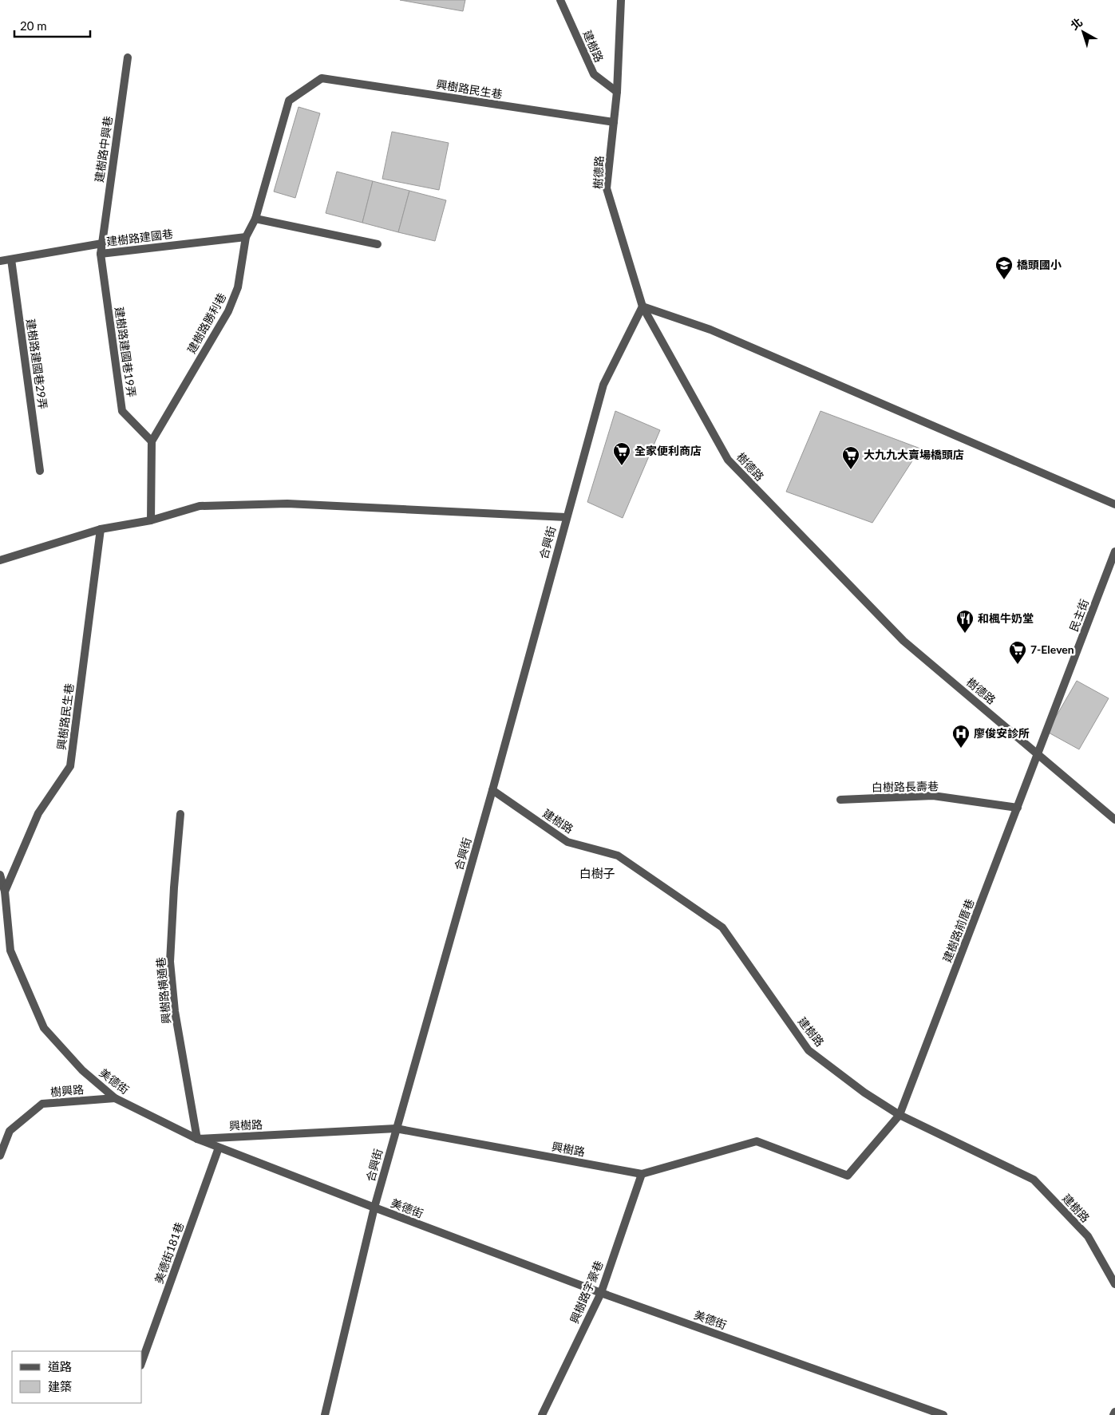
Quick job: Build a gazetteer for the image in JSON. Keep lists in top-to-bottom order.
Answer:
{
  "streets": {
    "street": [
      "建樹路",
      "興樹路民生巷",
      "建樹路中興巷",
      "樹德路",
      "建樹路建國巷",
      "建樹路勝利巷",
      "建樹路建國巷19弄",
      "建樹路建國巷29弄",
      "合興街",
      "民主街",
      "白樹路長壽巷",
      "建樹路前厝巷",
      "興樹路橫通巷",
      "美德街",
      "樹興路",
      "興樹路",
      "美德街181巷",
      "興樹路字豪巷"
    ]
  },
  "crossings": [
    ["建樹路", "樹德路"],
    ["建樹路", "合興街"],
    ["建樹路", "建樹路前厝巷"],
    ["建樹路", "興樹路"],
    ["興樹路民生巷", "樹德路"],
    ["興樹路民生巷", "建樹路勝利巷"],
    ["興樹路民生巷", "美德街"],
    ["建樹路中興巷", "建樹路建國巷"],
    ["樹德路", "合興街"],
    ["樹德路", "民主街"],
    ["樹德路", "建樹路前厝巷"],
    ["建樹路建國巷", "建樹路勝利巷"],
    ["建樹路建國巷", "建樹路建國巷19弄"],
    ["建樹路建國巷", "建樹路建國巷29弄"],
    ["建樹路勝利巷", "建樹路建國巷19弄"],
    ["合興街", "美德街"],
    ["合興街", "興樹路"],
    ["民主街", "建樹路前厝巷"],
    ["白樹路長壽巷", "建樹路前厝巷"],
    ["建樹路前厝巷", "興樹路"],
    ["興樹路橫通巷", "美德街"],
    ["興樹路橫通巷", "興樹路"],
    ["美德街", "樹興路"],
    ["美德街", "興樹路"],
    ["美德街", "美德街181巷"],
    ["美德街", "興樹路字豪巷"],
    ["興樹路", "興樹路字豪巷"]
  ],
  "districts": ["白樹子"],
  "places": {
    "school or university": ["橋頭國小"],
    "supermarket": ["全家便利商店", "大九九大賣場橋頭店", "7-Eleven"],
    "restaurant": ["和楓牛奶堂"],
    "hospital": ["廖俊安診所"]
  },
  "legend": ["道路", "建築"],
  "scale_bar": "20 m",
  "north": "top left"
}
